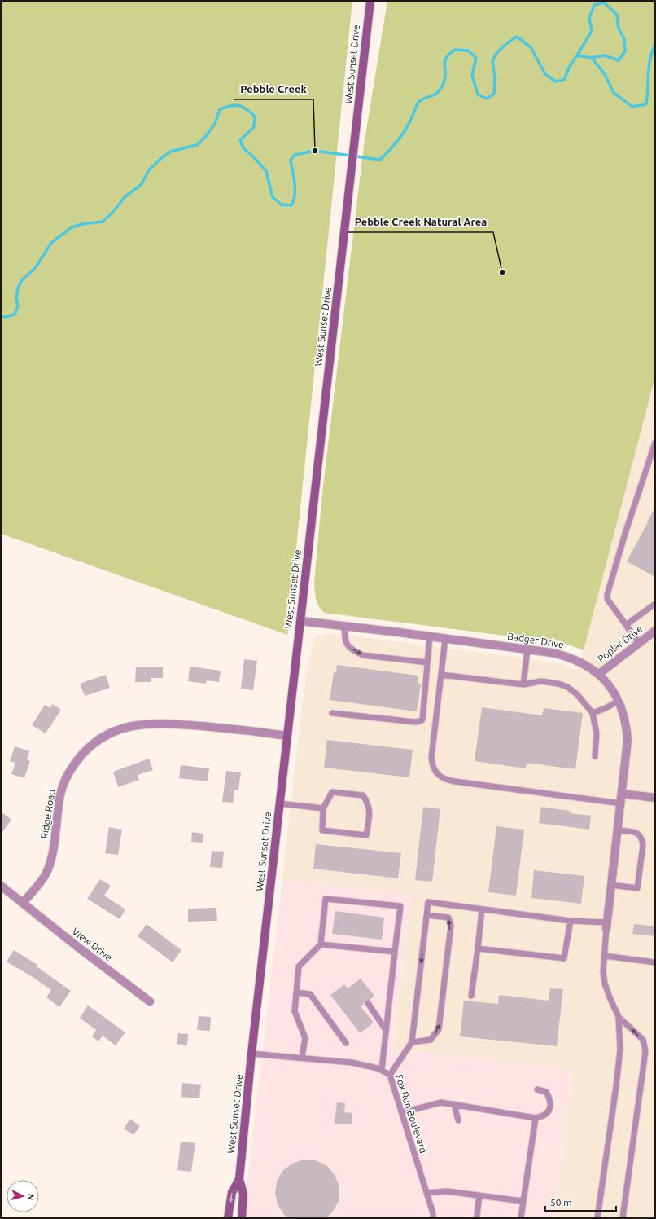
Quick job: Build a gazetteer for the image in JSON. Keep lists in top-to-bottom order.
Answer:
{
  "streets": {
    "main road": ["West Sunset Drive"],
    "street": [
      "Badger Drive",
      "Poplar Drive",
      "Ridge Road",
      "View Drive"
    ],
    "lane": ["Fox Run Boulevard"]
  },
  "crossings": [
    ["West Sunset Drive", "Badger Drive"],
    ["West Sunset Drive", "Ridge Road"],
    ["West Sunset Drive", "Fox Run Boulevard"],
    ["Badger Drive", "Poplar Drive"],
    ["Ridge Road", "View Drive"]
  ],
  "places": ["Pebble Creek", "Pebble Creek Natural Area"],
  "scale_bar": "50 m",
  "north": "right"
}
